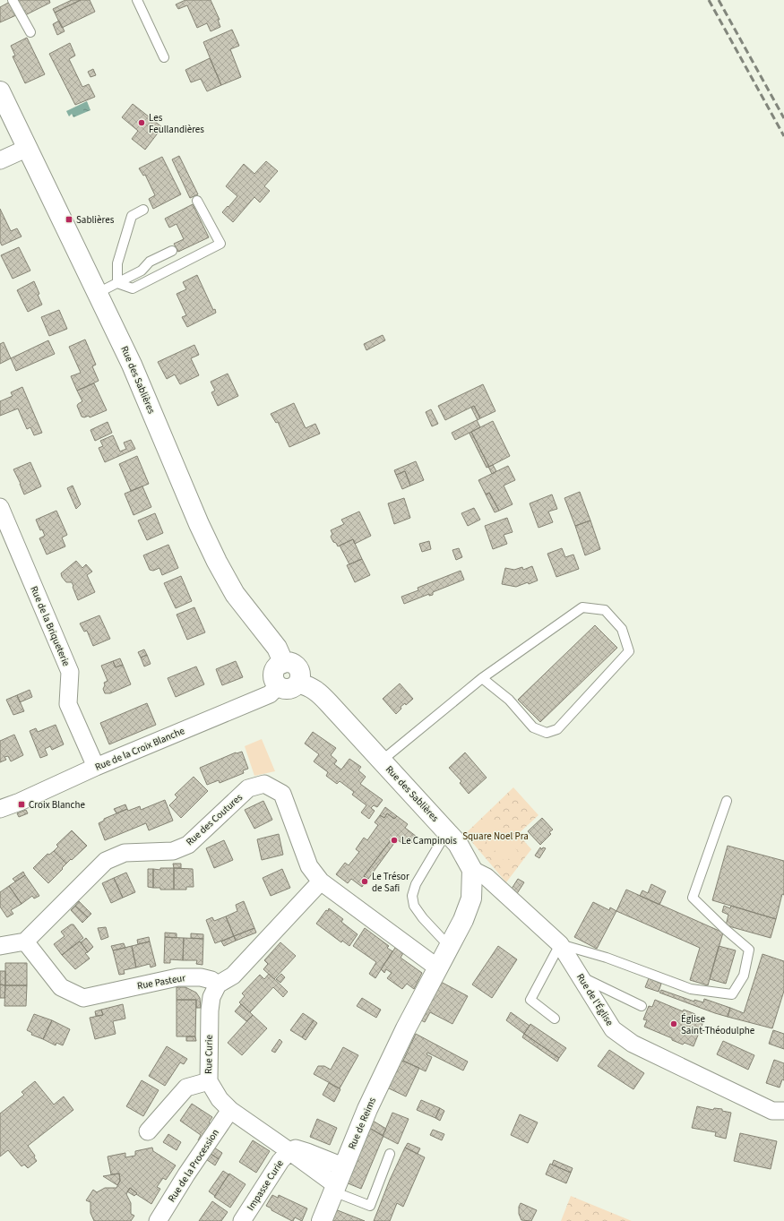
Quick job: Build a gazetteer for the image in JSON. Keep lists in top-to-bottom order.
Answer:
{
  "streets": {
    "street": [
      "Rue des Sablières",
      "Rue de la Briqueterie",
      "Rue de la Croix Blanche",
      "Rue des Coutures",
      "Rue Pasteur",
      "Rue de l'Église",
      "Rue Curie",
      "Rue de Reims",
      "Rue de la Procession",
      "Impasse Curie"
    ]
  },
  "crossings": [
    ["Rue des Sablières", "Rue de la Croix Blanche"],
    ["Rue des Sablières", "Rue de l'Église"],
    ["Rue de la Briqueterie", "Rue de la Croix Blanche"],
    ["Rue des Coutures", "Rue Pasteur"],
    ["Rue des Coutures", "Rue de Reims"],
    ["Rue Pasteur", "Rue Curie"],
    ["Rue Curie", "Rue de Reims"],
    ["Rue Curie", "Rue de la Procession"],
    ["Rue Curie", "Impasse Curie"]
  ],
  "parks": ["Square Noel Pra"],
  "places": {
    "other": [
      "Les Feullandières",
      "Le Campinois",
      "Le Trésor de Safi",
      "Église Saint-Théodulphe"
    ],
    "transit": ["Sablières", "Croix Blanche"]
  }
}
